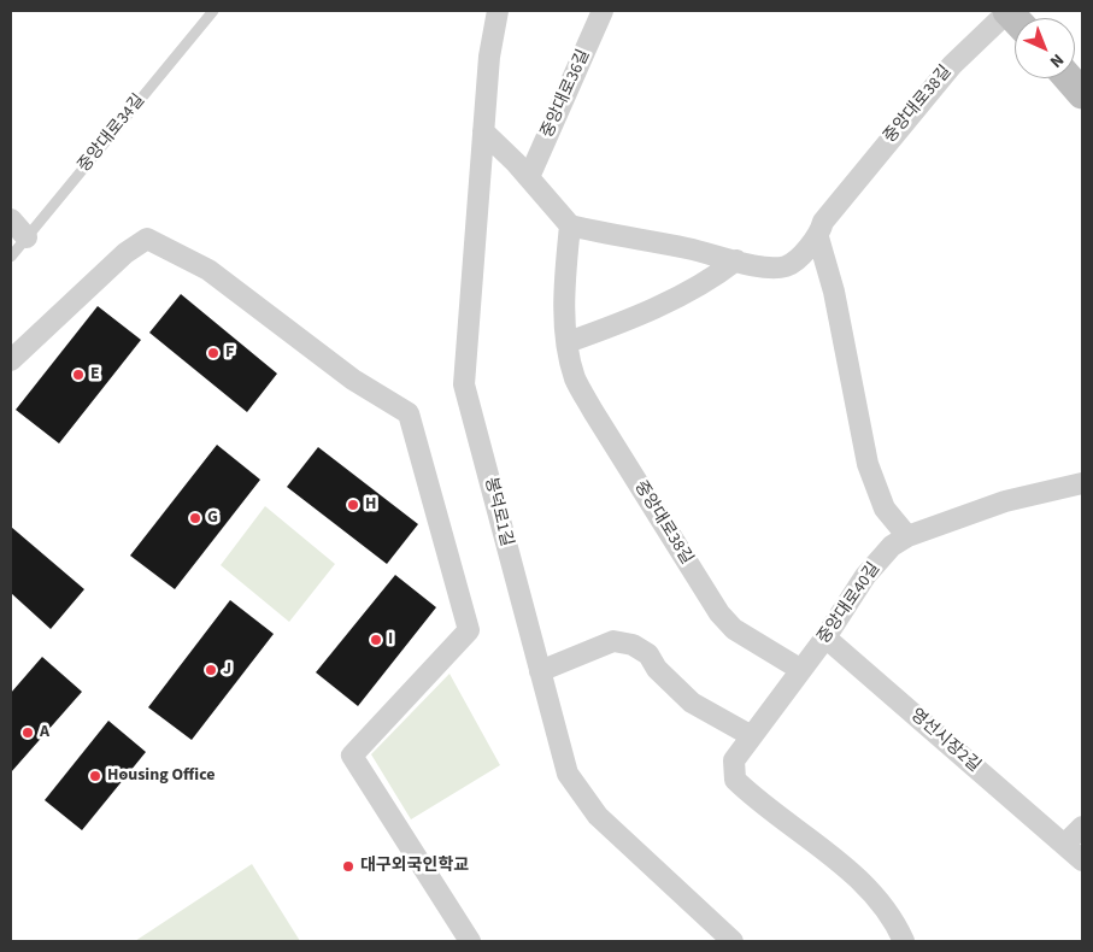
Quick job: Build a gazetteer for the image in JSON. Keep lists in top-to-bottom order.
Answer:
{
  "streets": {
    "street": [
      "중앙대로36길",
      "중앙대로38길",
      "봉덕로1길",
      "중앙대로40길",
      "영선시장2길"
    ],
    "lane": ["중앙대로34길"]
  },
  "crossings": [
    ["중앙대로38길", "중앙대로40길"],
    ["중앙대로40길", "영선시장2길"]
  ],
  "places": [
    "F",
    "E",
    "H",
    "G",
    "I",
    "J",
    "A",
    "Housing Office",
    "대구외국인학교"
  ],
  "north": "bottom right"
}
